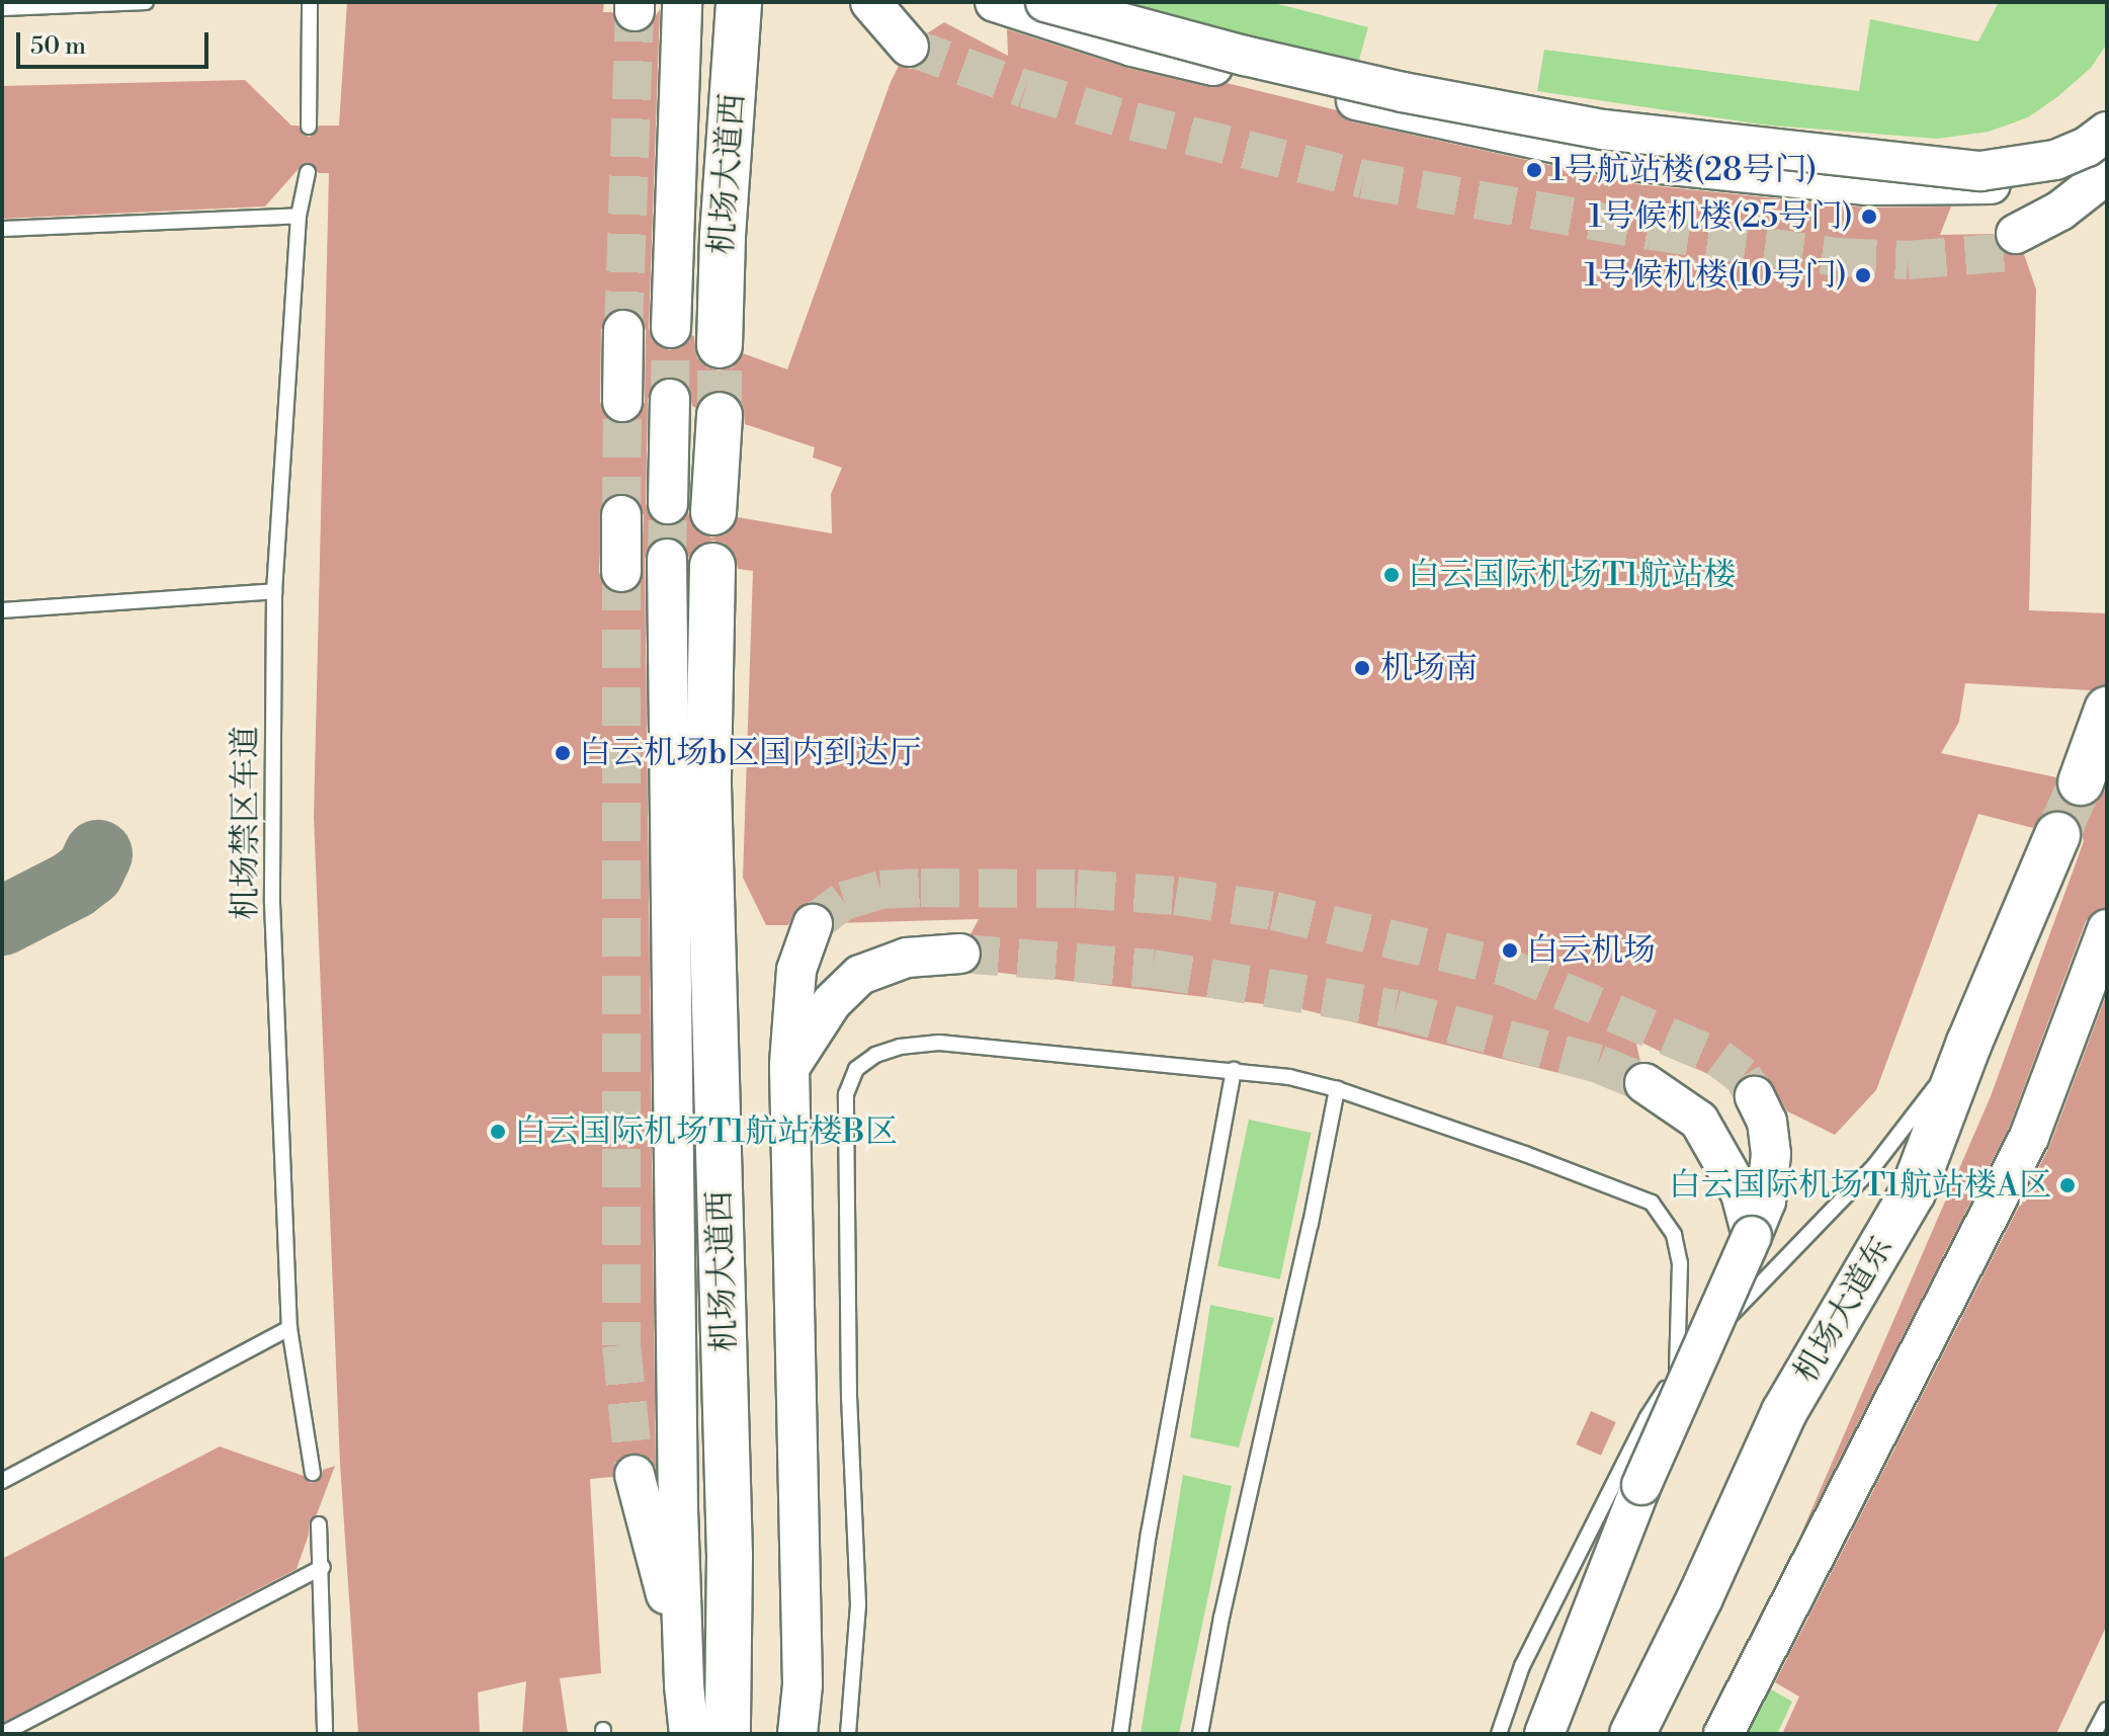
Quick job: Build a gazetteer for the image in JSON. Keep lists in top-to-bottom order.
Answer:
{
  "streets": {
    "highway": ["机场大道西", "机场大道东"],
    "lane": ["机场禁区车道"]
  },
  "places": [
    "1号航站楼(28号门)",
    "1号候机楼(25号门)",
    "1号候机楼(10号门)",
    "白云国际机场T1航站楼",
    "机场南",
    "白云机场b区国内到达厅",
    "白云机场",
    "白云国际机场T1航站楼B区",
    "白云国际机场T1航站楼A区"
  ],
  "scale_bar": "50 m"
}
